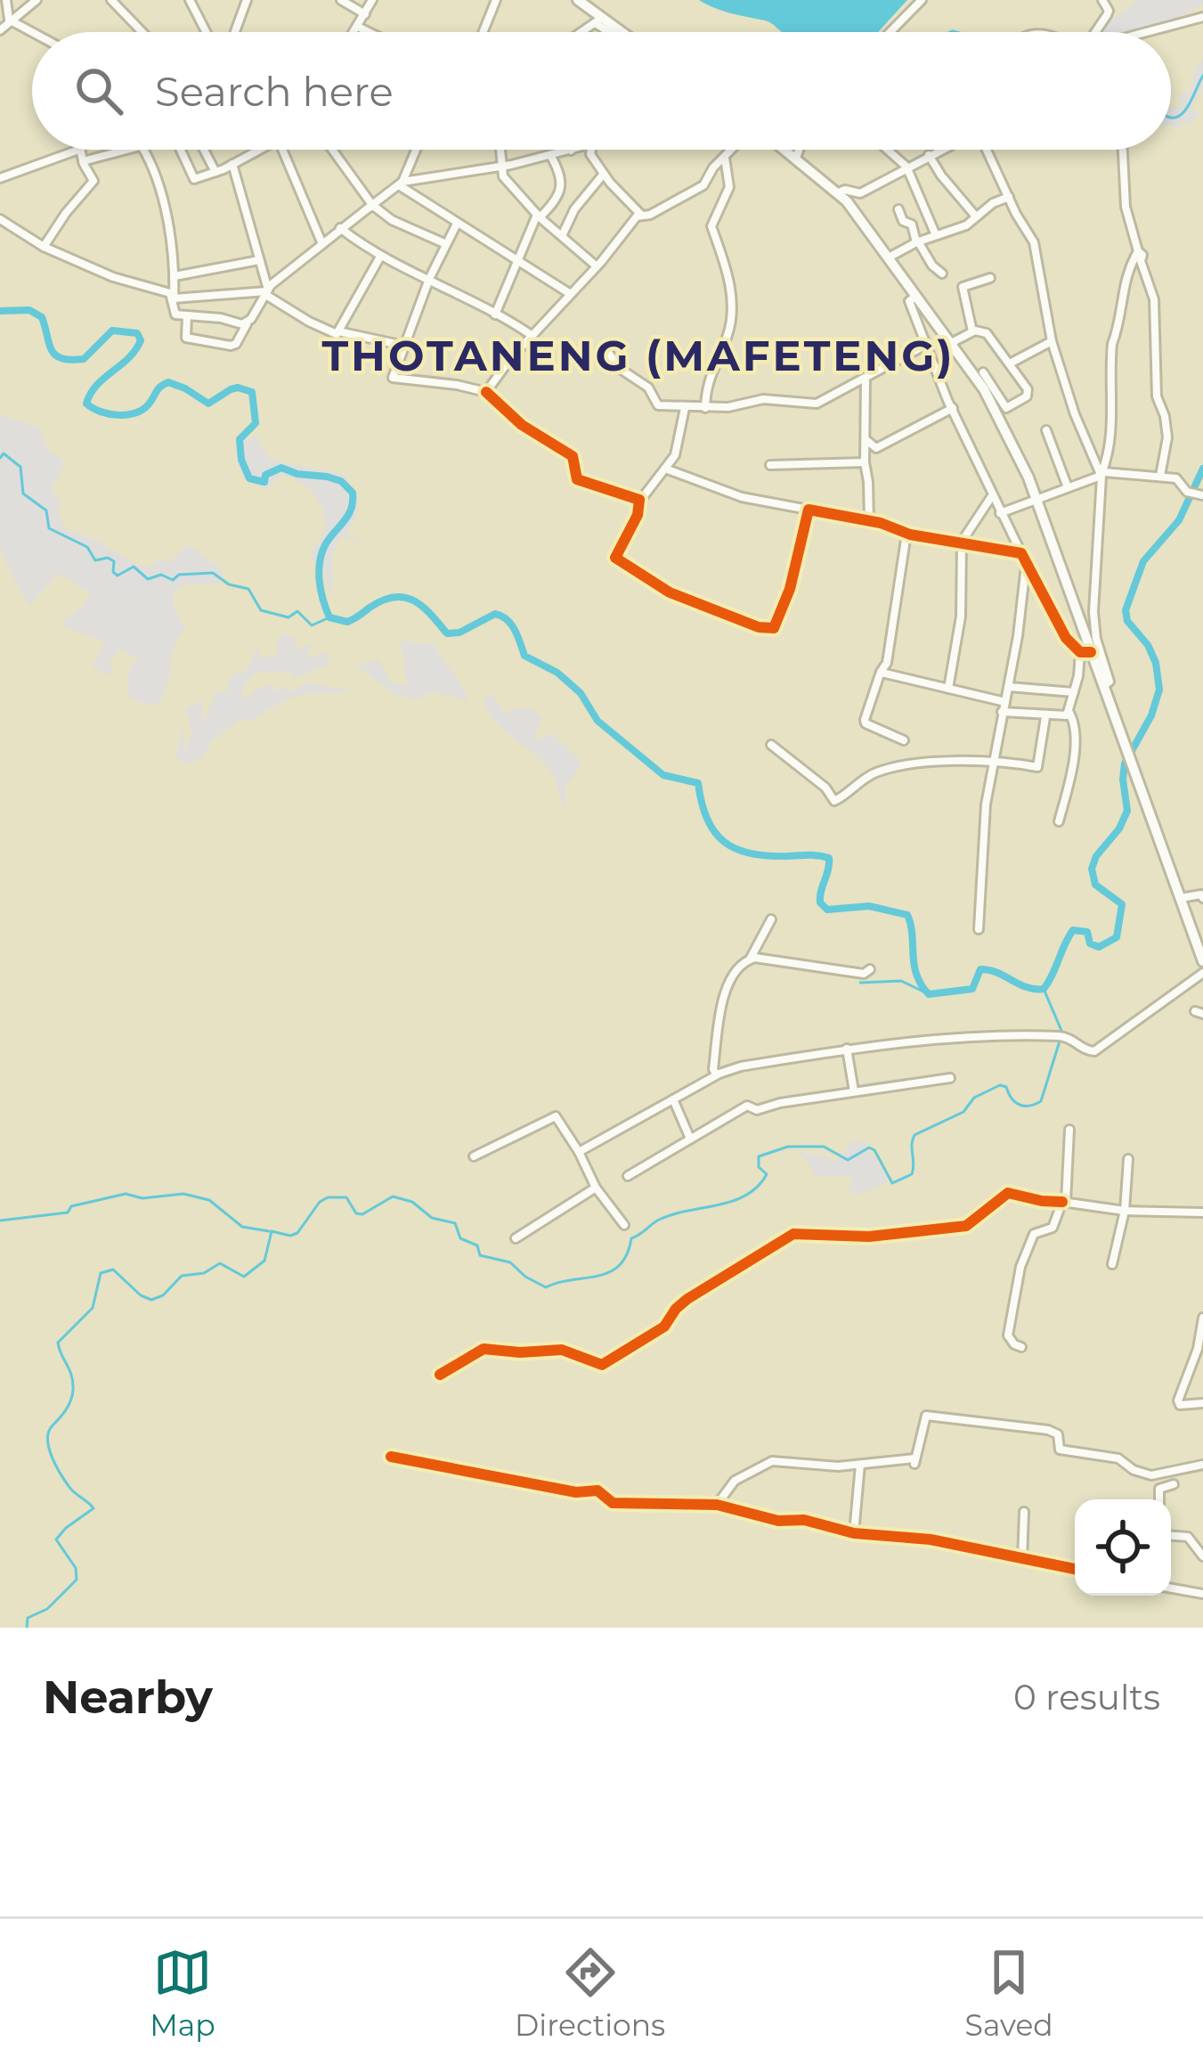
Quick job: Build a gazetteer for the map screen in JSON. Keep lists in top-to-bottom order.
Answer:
{
  "districts": ["THOTANENG (MAFETENG)"],
  "page": {
    "search": "Search here",
    "heading": ["Nearby", "0 results"],
    "nav": ["Map", "Directions", "Saved"]
  }
}
